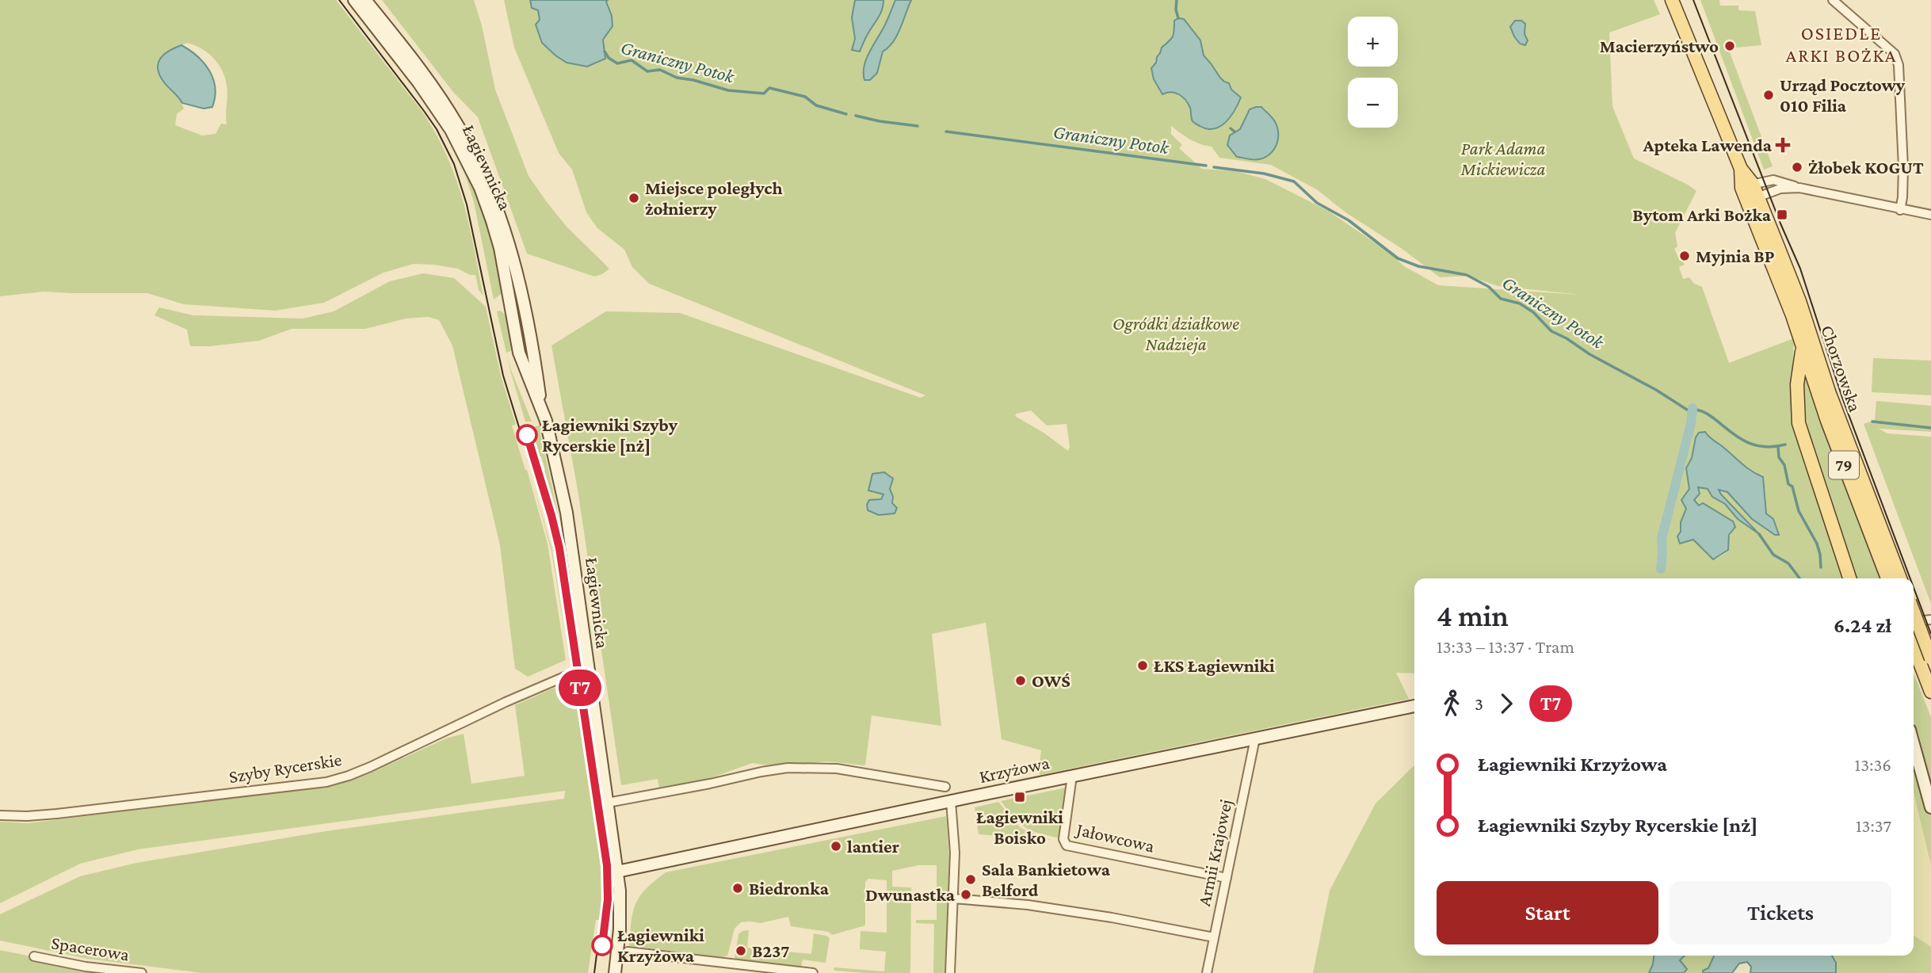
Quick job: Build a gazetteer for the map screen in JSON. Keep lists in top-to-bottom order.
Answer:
{
  "streets": {
    "main road": [
      "Łagiewnicka",
      "Chorzowska",
      "79",
      "Krzyżowa"
    ],
    "street": [
      "Szyby Rycerskie",
      "Jałowcowa",
      "Armii Krajowej",
      "Spacerowa"
    ]
  },
  "crossings": [
    ["Łagiewnicka", "Szyby Rycerskie"],
    ["Łagiewnicka", "Krzyżowa"],
    ["Krzyżowa", "Jałowcowa"],
    ["Krzyżowa", "Armii Krajowej"],
    ["Jałowcowa", "Armii Krajowej"]
  ],
  "districts": ["OSIEDLE ARKI BOŻKA"],
  "water": ["Graniczny Potok"],
  "parks": ["Park Adama Mickiewicza", "Ogródki działkowe Nadzieja"],
  "places": {
    "other": [
      "Macierzyństwo",
      "Urząd Pocztowy 010 Filia",
      "Żłobek KOGUT",
      "Miejsce poległych żołnierzy",
      "Myjnia BP",
      "Łagiewniki Szyby Rycerskie [nż]",
      "ŁKS Łagiewniki",
      "OWŚ",
      "lantier",
      "Sala Bankietowa Belford",
      "Biedronka",
      "Dwunastka",
      "Łagiewniki Krzyżowa",
      "B237"
    ],
    "health": ["Apteka Lawenda"],
    "transit": ["Bytom Arki Bożka", "Łagiewniki Boisko"]
  },
  "lines": ["tram line T7"],
  "page": {
    "on_map": "T7",
    "map_buttons": ["+", "−"],
    "heading": ["4 min", "13:33 – 13:37 · Tram", "6.24 zł"],
    "legs": ["3", "T7"],
    "list": [
      {
        "name": "Łagiewniki Krzyżowa",
        "value": "13:36"
      },
      {
        "name": "Łagiewniki Szyby Rycerskie [nż]",
        "value": "13:37"
      }
    ],
    "buttons": ["Start", "Tickets"]
  }
}
